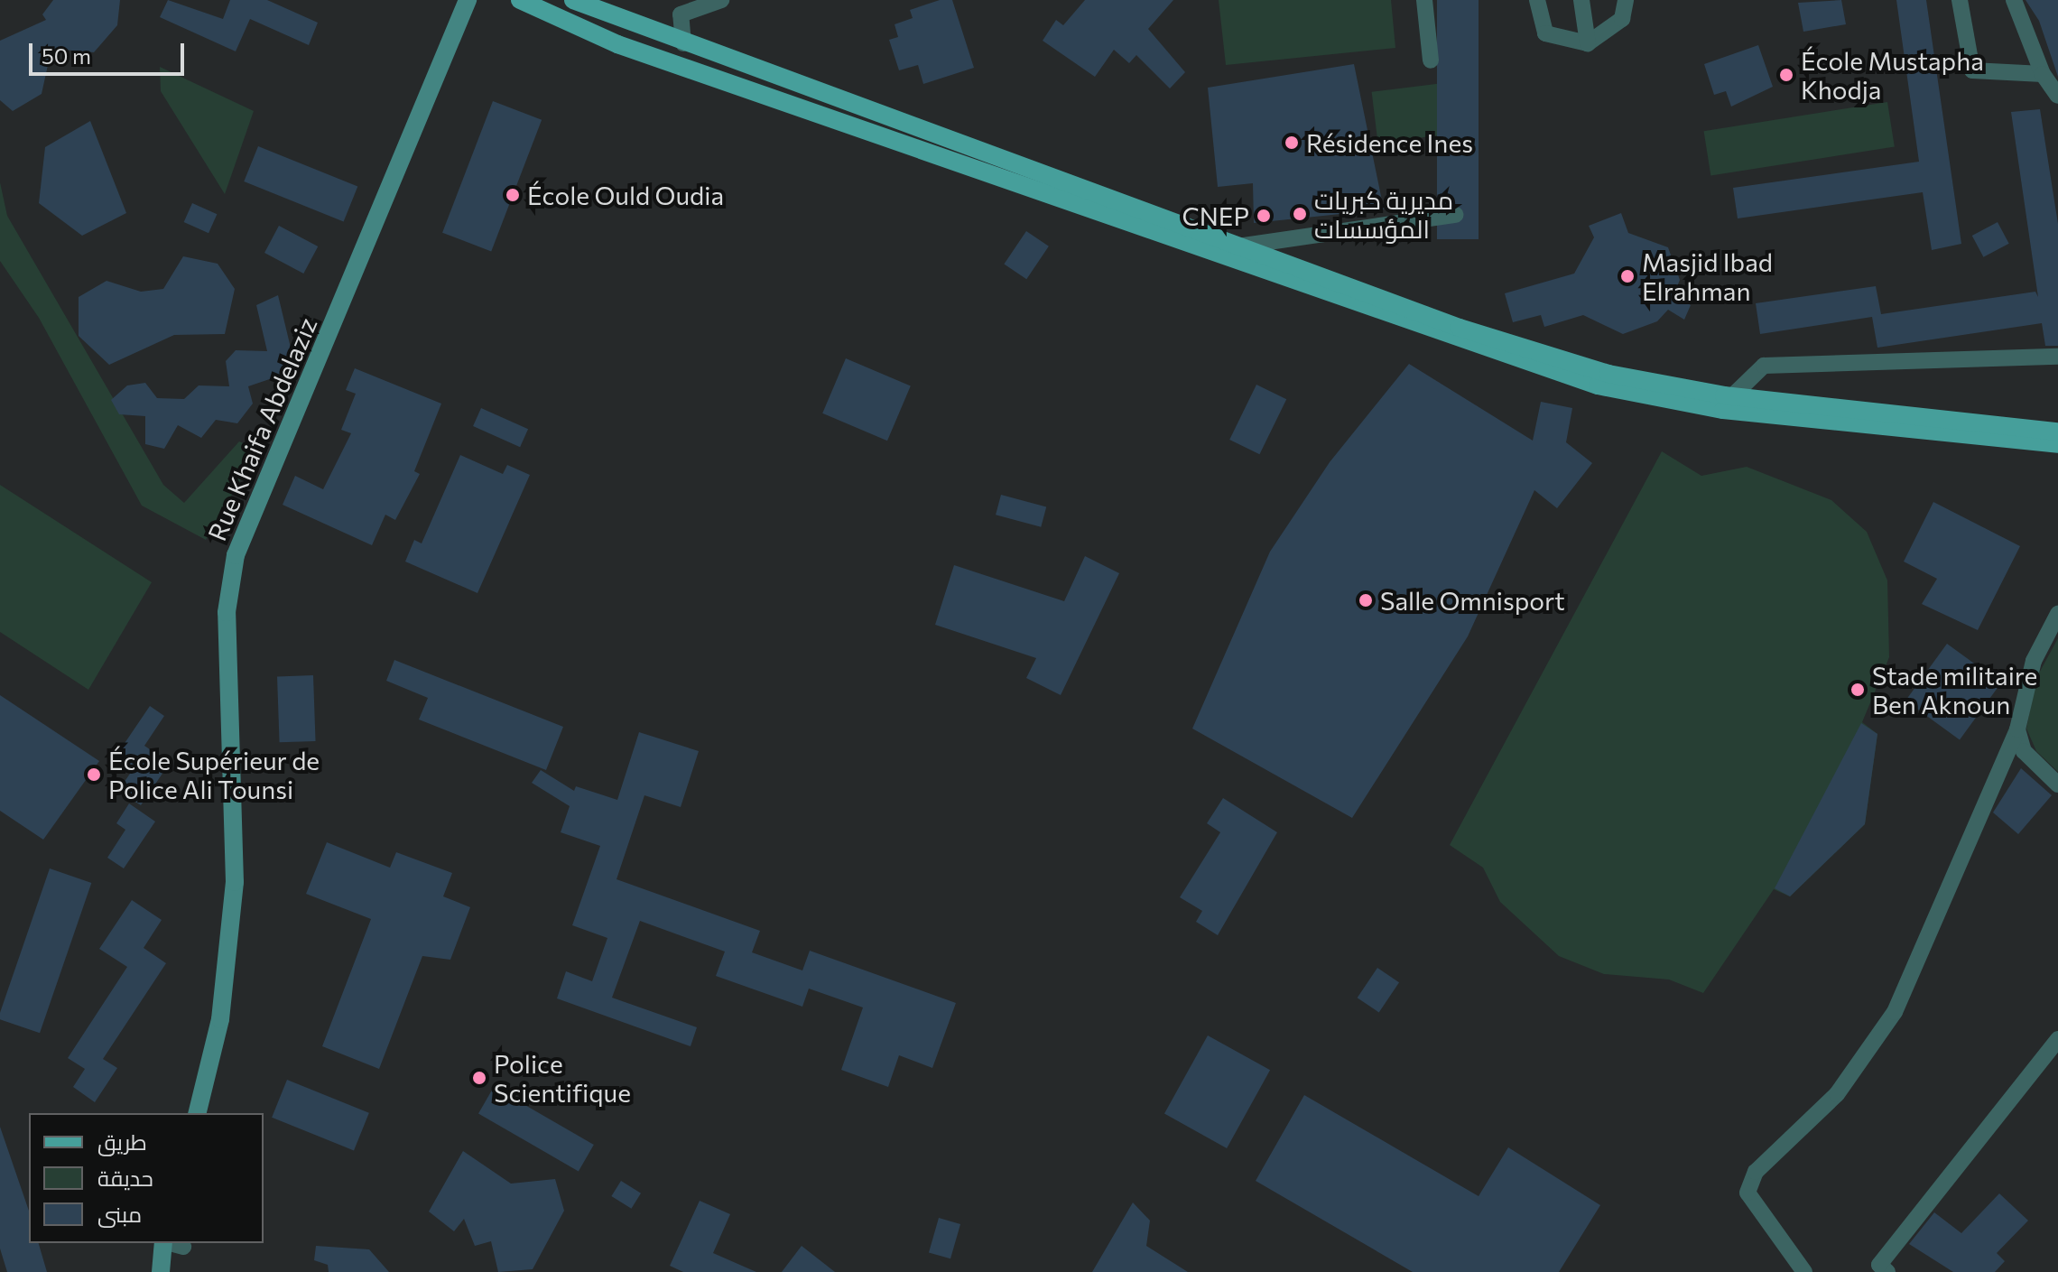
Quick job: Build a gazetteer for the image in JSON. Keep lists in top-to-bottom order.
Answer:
{
  "streets": {
    "street": ["Rue Khaifa Abdelaziz"]
  },
  "places": [
    "École Mustapha Khodja",
    "Résidence Ines",
    "École Ould Oudia",
    "مديرية كبريات المؤسسات",
    "CNEP",
    "Masjid Ibad Elrahman",
    "Salle Omnisport",
    "Stade militaire Ben Aknoun",
    "École Supérieur de Police Ali Tounsi",
    "Police Scientifique"
  ],
  "legend": ["طريق", "حديقة", "مبنى"],
  "scale_bar": "50 m"
}
